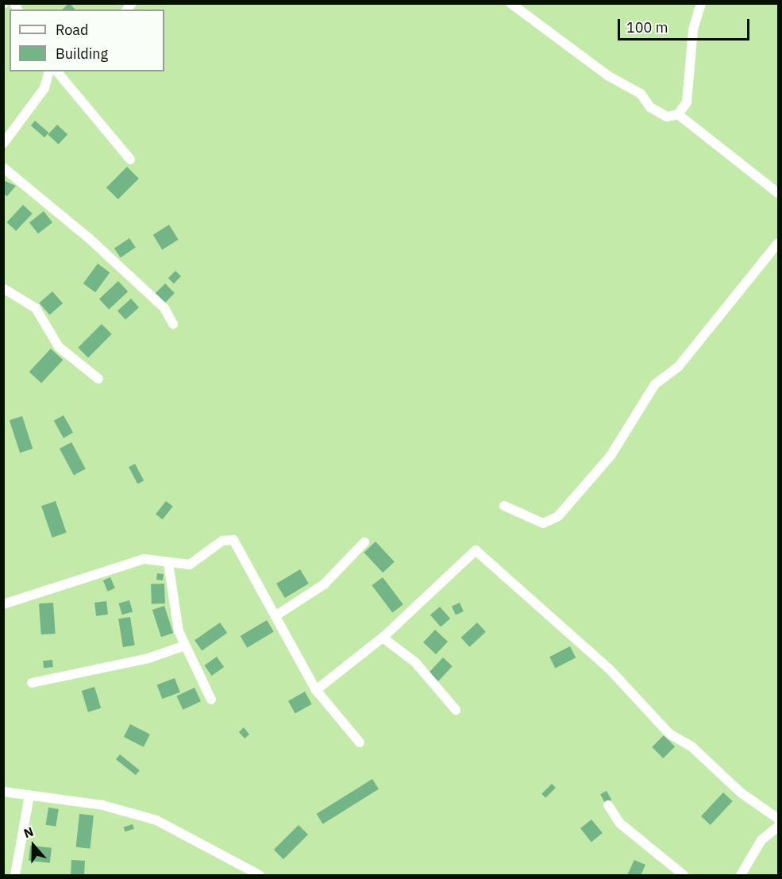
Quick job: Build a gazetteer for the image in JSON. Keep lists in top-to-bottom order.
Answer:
{
  "legend": ["Road", "Building"],
  "scale_bar": "100 m",
  "north": "top"
}
